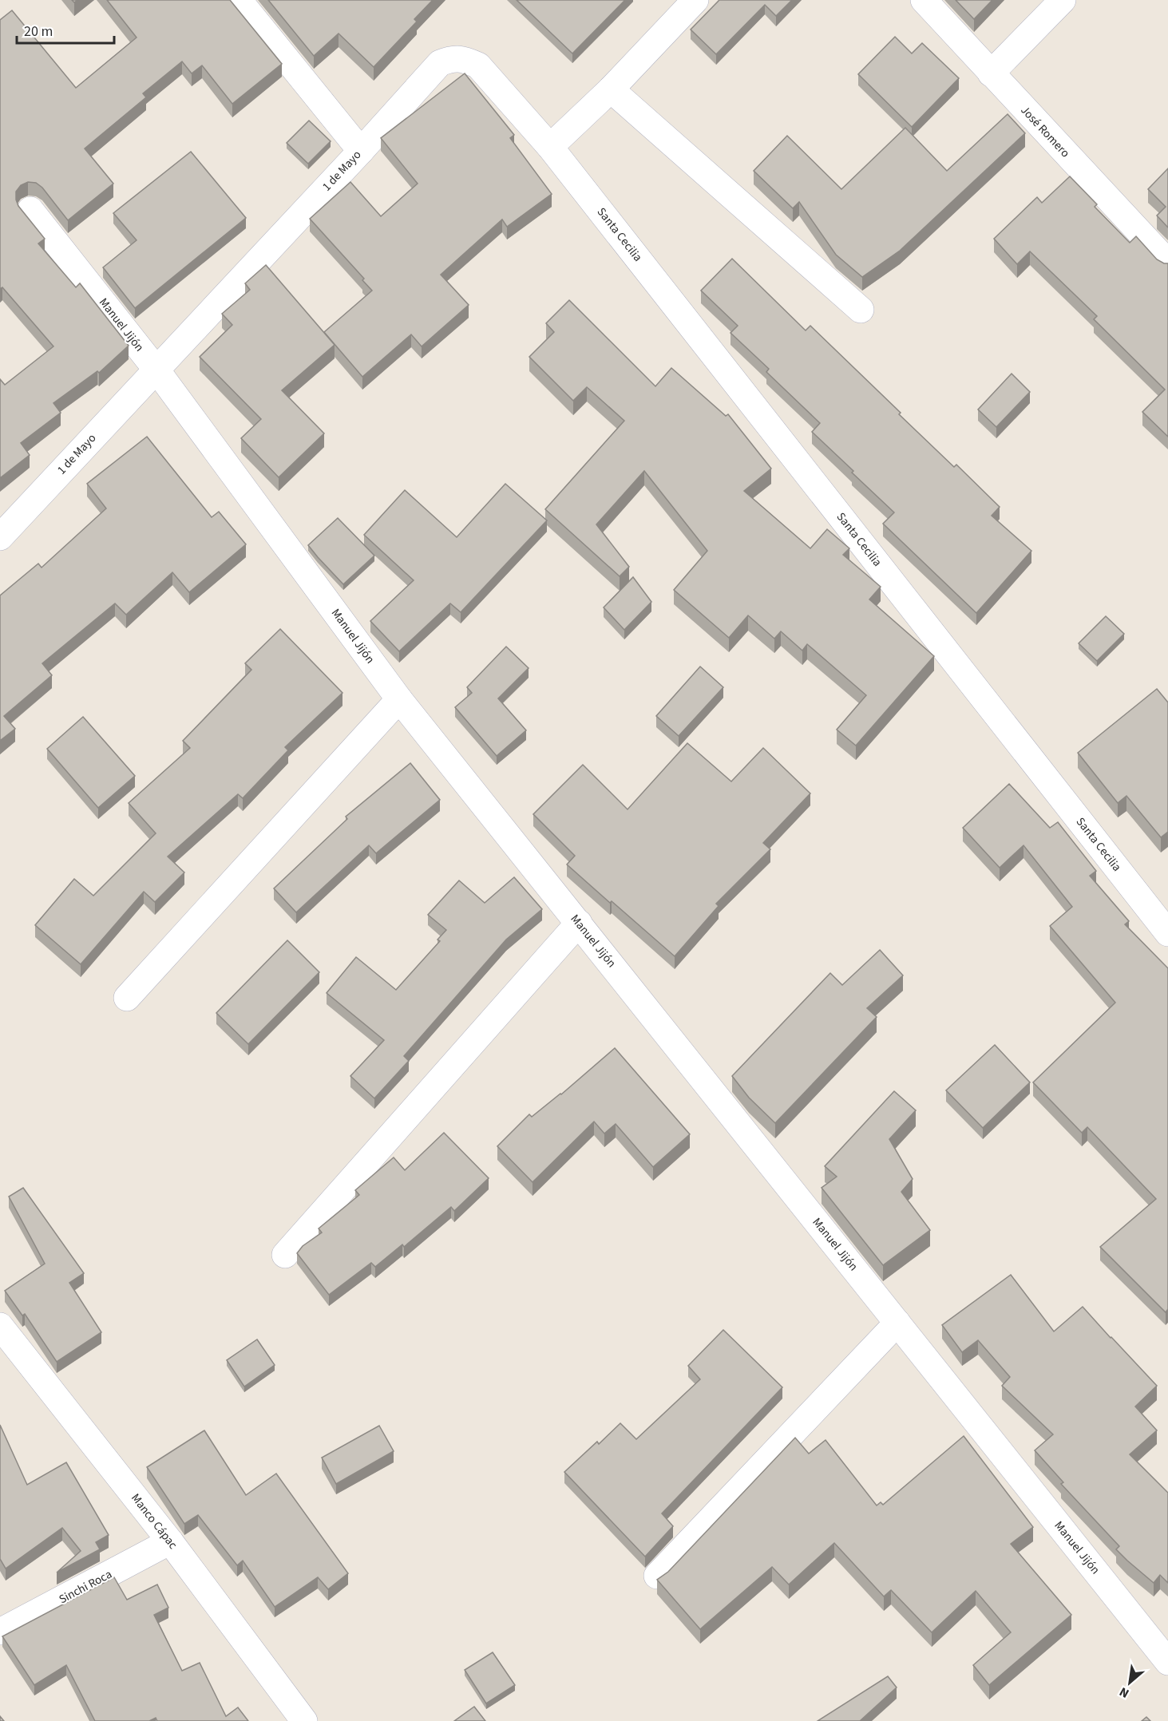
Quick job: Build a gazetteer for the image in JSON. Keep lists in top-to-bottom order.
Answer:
{
  "streets": {
    "street": [
      "José Romero",
      "1 de Mayo",
      "Santa Cecilia",
      "Manuel Jijón",
      "Manco Cápac",
      "Sinchi Roca"
    ]
  },
  "crossings": [
    ["1 de Mayo", "Santa Cecilia"],
    ["1 de Mayo", "Manuel Jijón"],
    ["Manco Cápac", "Sinchi Roca"]
  ],
  "scale_bar": "20 m",
  "north": "bottom left"
}
